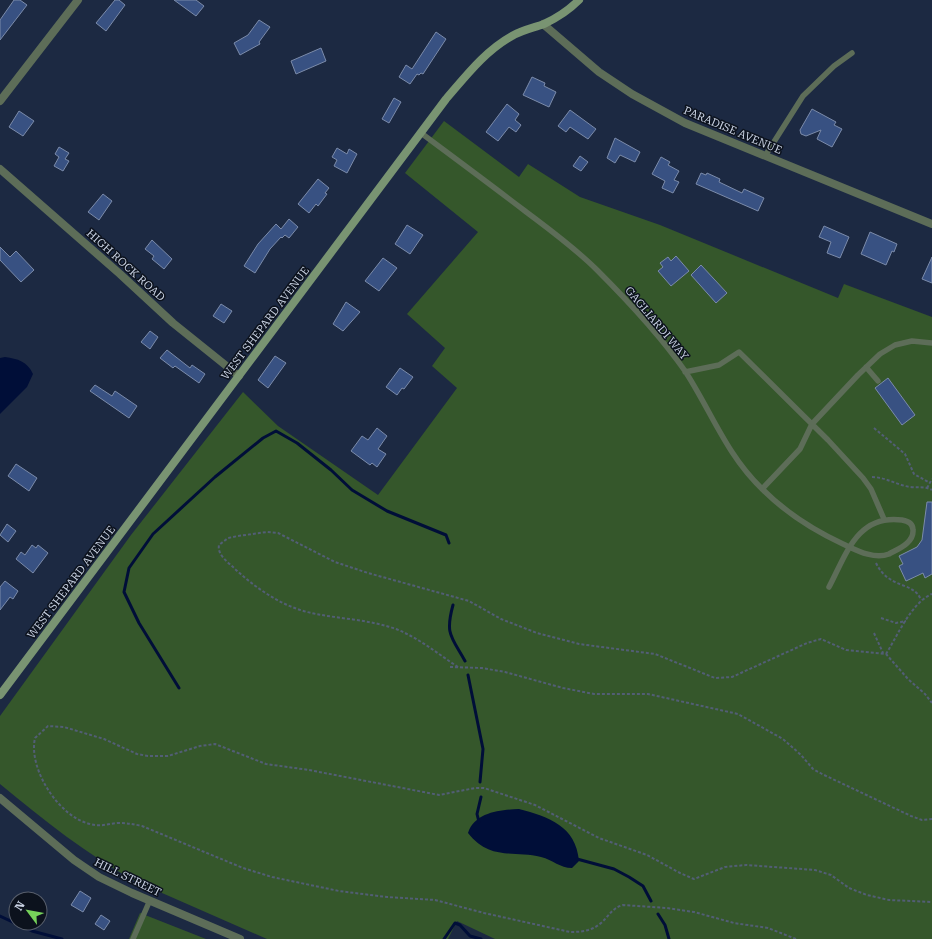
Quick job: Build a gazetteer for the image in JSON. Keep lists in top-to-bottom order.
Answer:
{
  "streets": {
    "street": [
      "PARADISE AVENUE",
      "HIGH ROCK ROAD",
      "WEST SHEPARD AVENUE",
      "HILL STREET"
    ],
    "lane": ["GAGLIARDI WAY"]
  },
  "crossings": [
    ["PARADISE AVENUE", "WEST SHEPARD AVENUE"],
    ["HIGH ROCK ROAD", "WEST SHEPARD AVENUE"],
    ["WEST SHEPARD AVENUE", "GAGLIARDI WAY"]
  ],
  "north": "top left"
}
